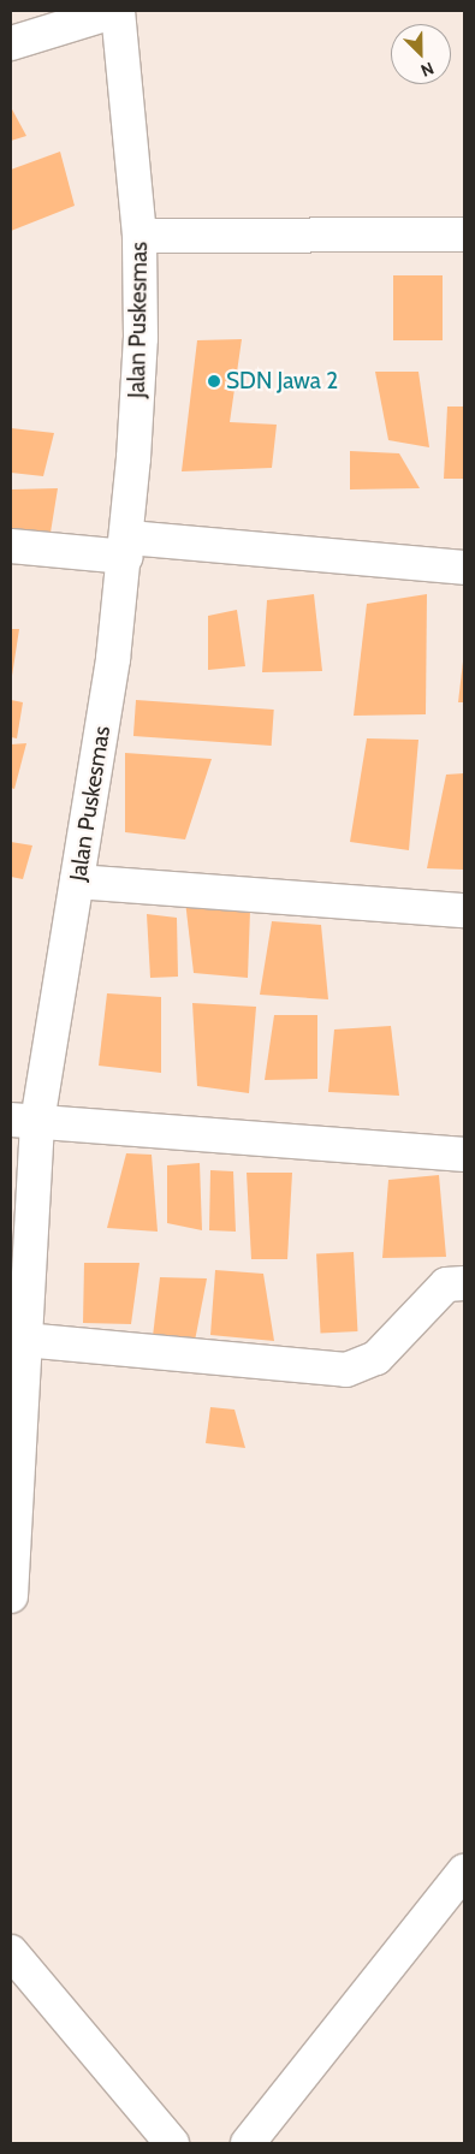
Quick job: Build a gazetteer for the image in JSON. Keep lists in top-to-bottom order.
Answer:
{
  "streets": {
    "street": ["Jalan Puskesmas"]
  },
  "places": ["SDN Jawa 2"],
  "north": "bottom right"
}
